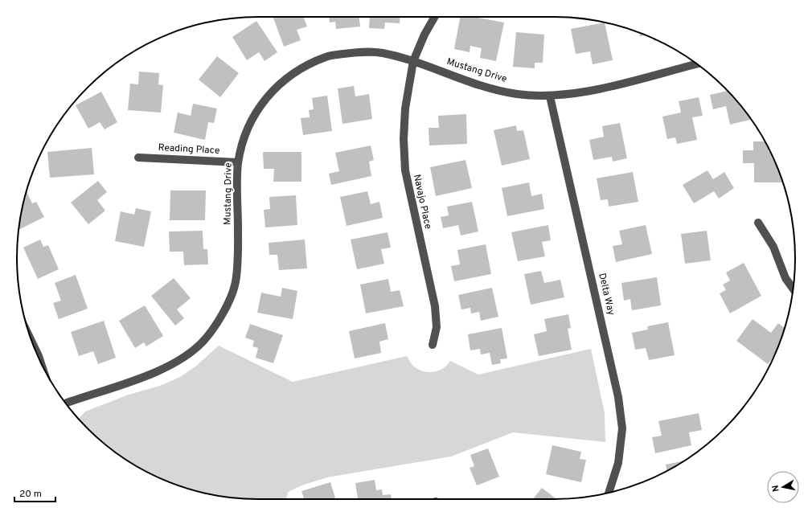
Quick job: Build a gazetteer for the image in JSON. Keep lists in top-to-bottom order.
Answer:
{
  "streets": {
    "street": [
      "Mustang Drive",
      "Reading Place",
      "Navajo Place",
      "Delta Way"
    ]
  },
  "crossings": [
    ["Mustang Drive", "Reading Place"],
    ["Mustang Drive", "Navajo Place"],
    ["Mustang Drive", "Delta Way"]
  ],
  "scale_bar": "20 m",
  "north": "left"
}
